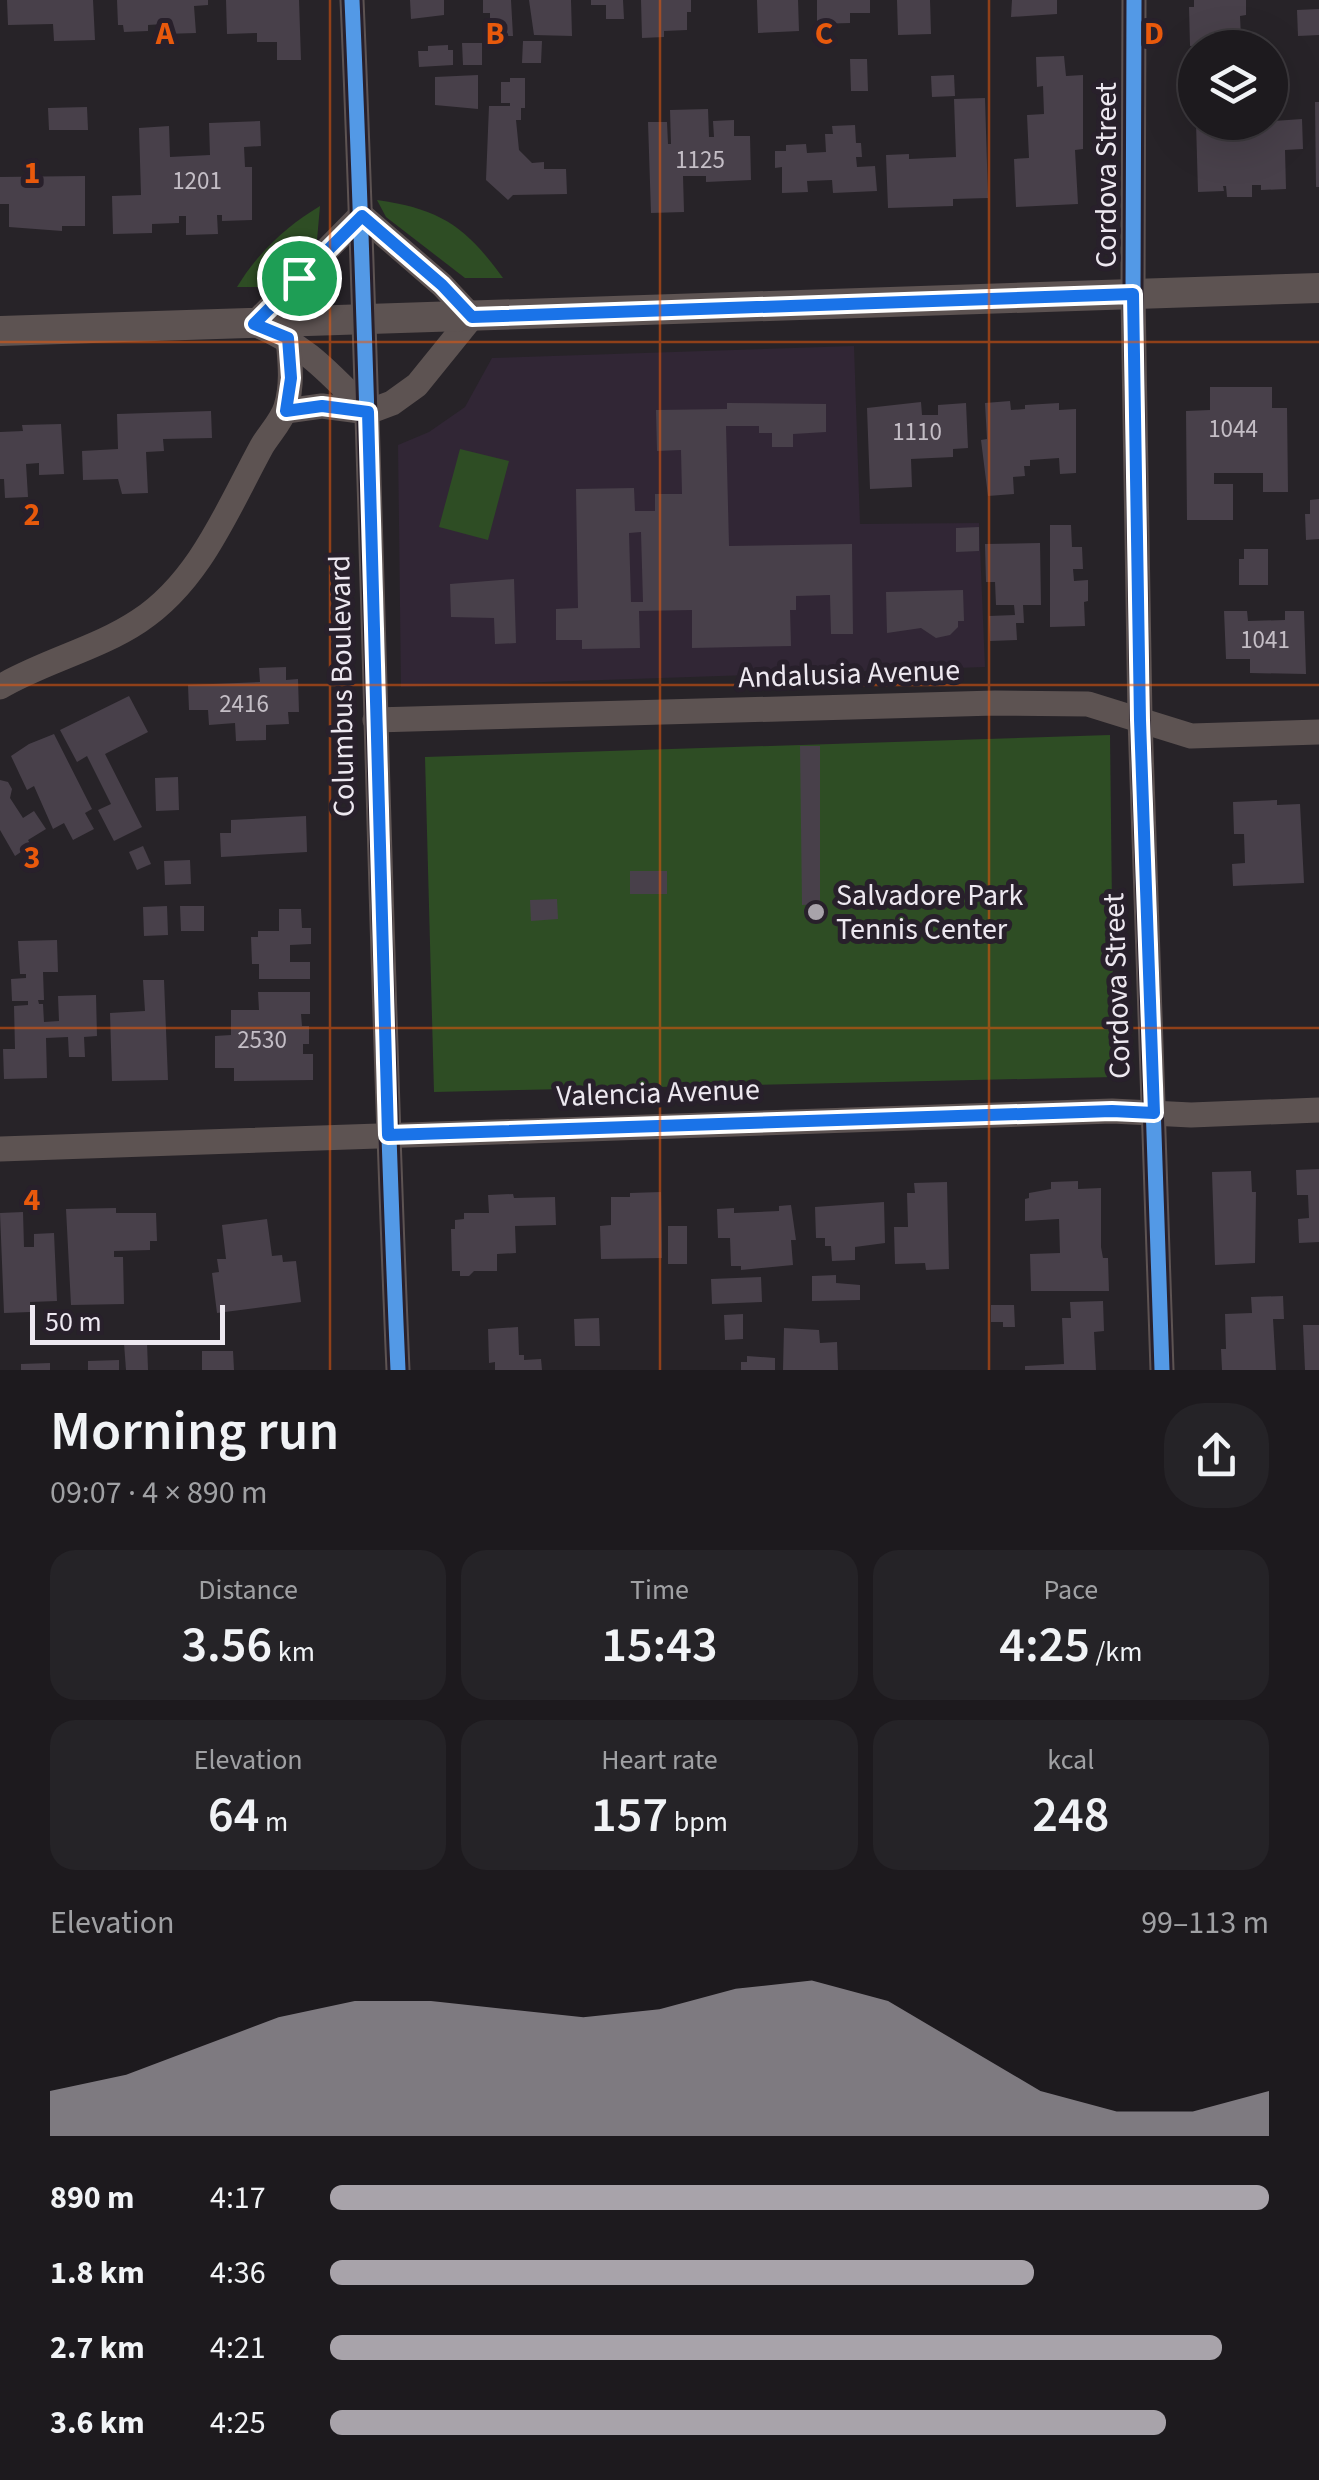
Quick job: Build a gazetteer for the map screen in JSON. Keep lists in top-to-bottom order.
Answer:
{
  "streets": {
    "street": [
      "Cordova Street",
      "Andalusia Avenue",
      "Columbus Boulevard",
      "Valencia Avenue"
    ]
  },
  "crossings": [
    ["Cordova Street", "Andalusia Avenue"],
    ["Cordova Street", "Valencia Avenue"],
    ["Andalusia Avenue", "Columbus Boulevard"],
    ["Columbus Boulevard", "Valencia Avenue"]
  ],
  "places": ["Salvadore Park Tennis Center"],
  "house_numbers": [
    "1125",
    "1201",
    "1044",
    "1110",
    "1041",
    "2416",
    "2530"
  ],
  "scale_bar": "50 m",
  "page": {
    "scale": "50 m",
    "heading": ["Morning run", "09:07 · 4 × 890 m"],
    "stats": [
      ["Distance", "3.56 km"],
      ["Time", "15:43"],
      ["Pace", "4:25 /km"],
      ["Elevation", "64 m"],
      ["Heart rate", "157 bpm"],
      ["kcal", "248"]
    ],
    "chart": ["Elevation", "99–113 m"],
    "list": [
      {
        "name": "890 m",
        "note": "4:17"
      },
      {
        "name": "1.8 km",
        "note": "4:36"
      },
      {
        "name": "2.7 km",
        "note": "4:21"
      },
      {
        "name": "3.6 km",
        "note": "4:25"
      }
    ]
  },
  "grid": {
    "columns": [
      "A",
      "B",
      "C",
      "D"
    ],
    "rows": [
      "1",
      "2",
      "3",
      "4"
    ]
  }
}
